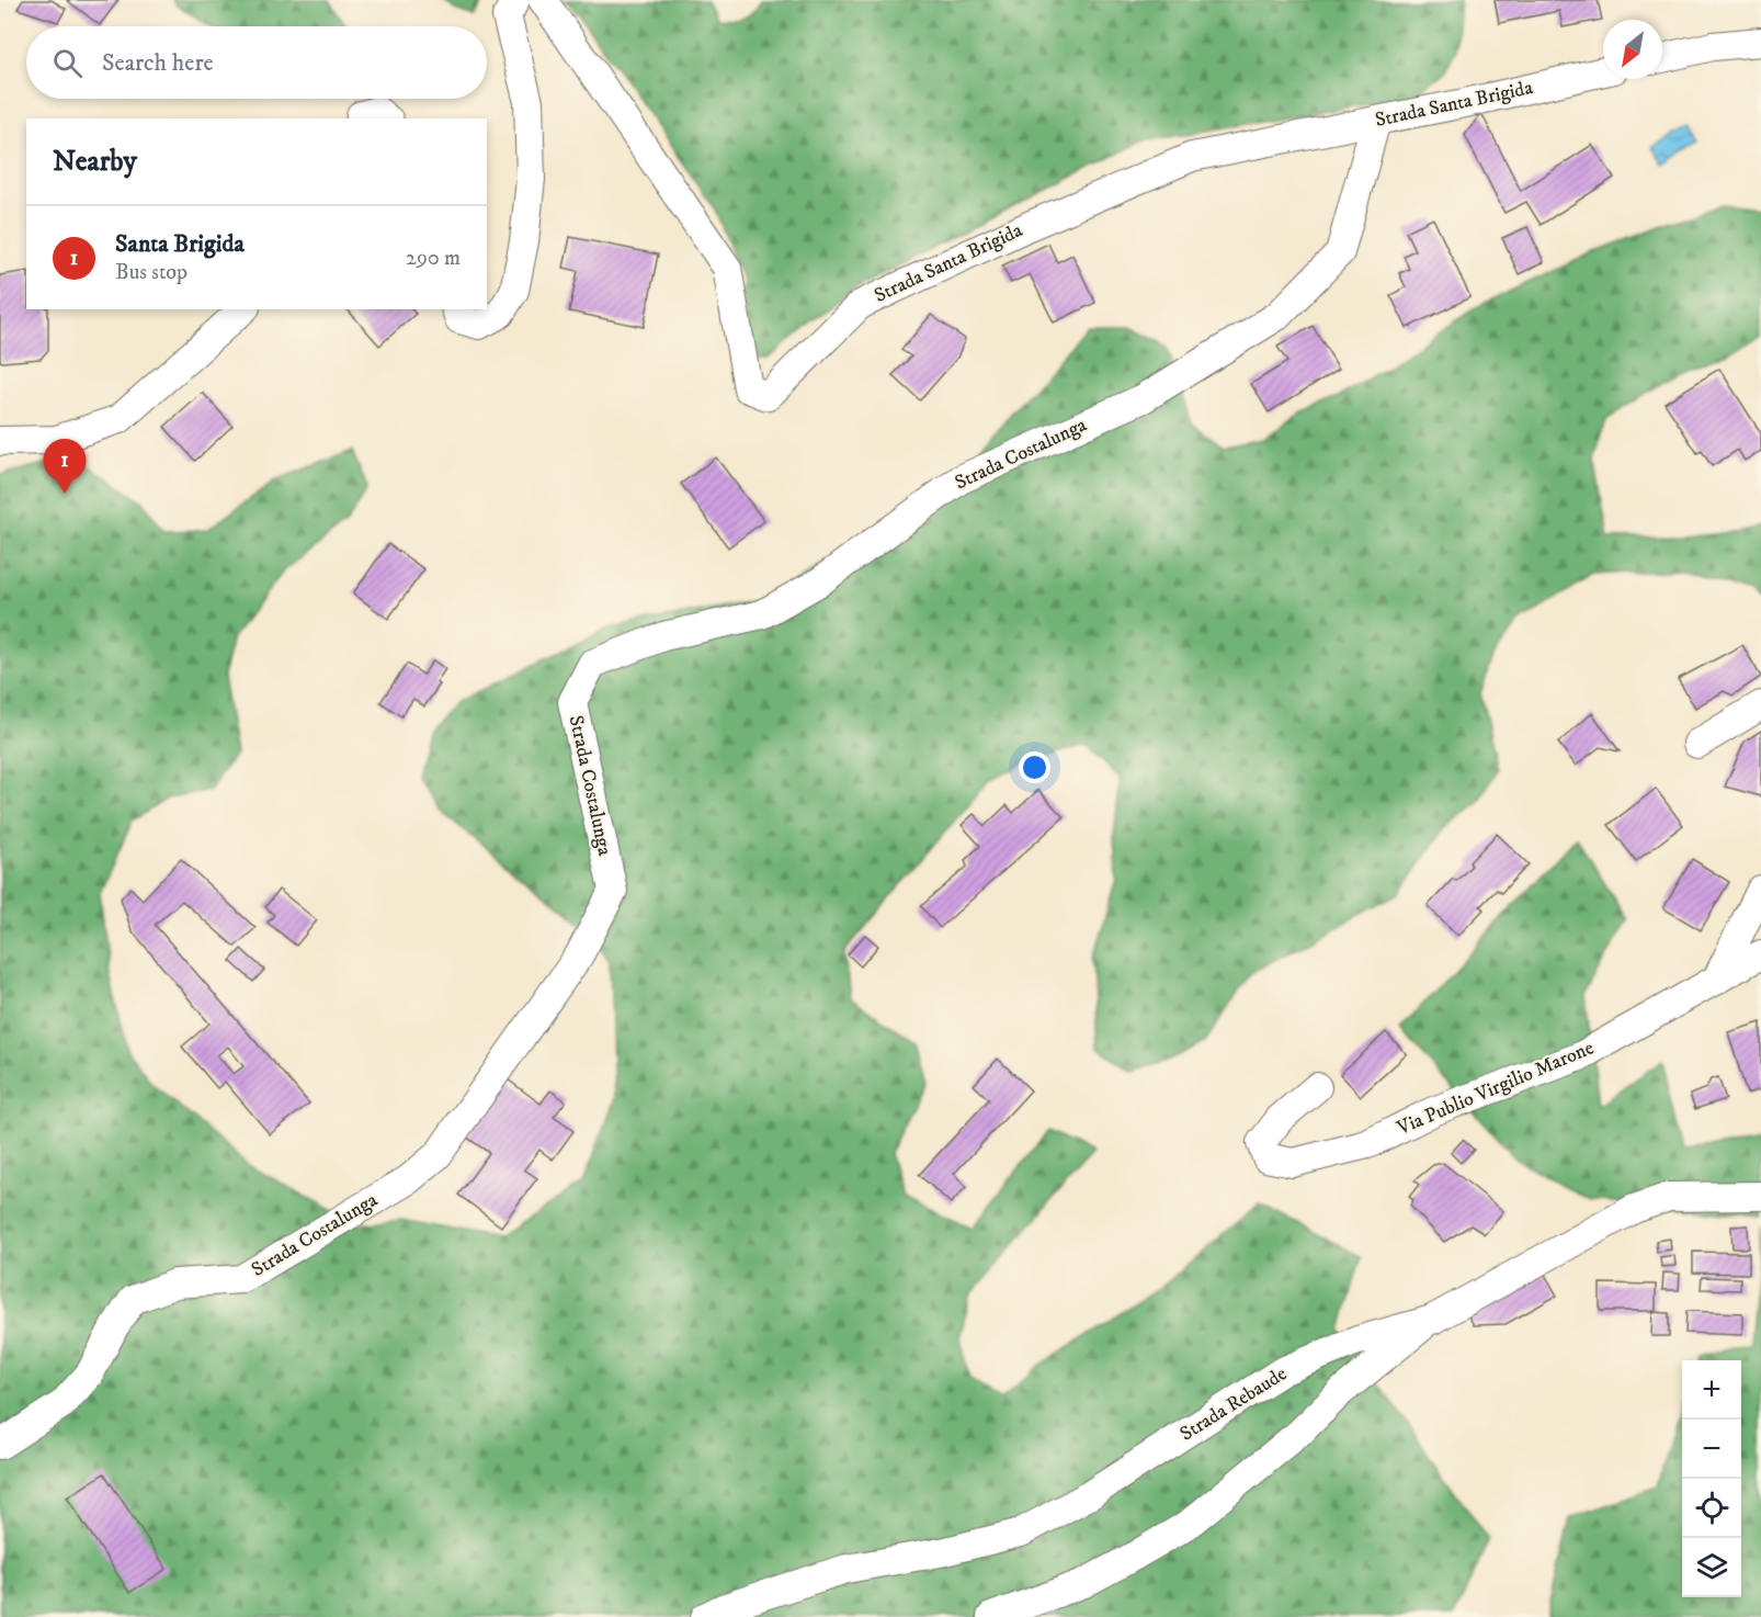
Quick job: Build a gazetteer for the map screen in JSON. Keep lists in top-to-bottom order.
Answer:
{
  "streets": {
    "street": [
      "Strada Santa Brigida",
      "Strada Costalunga",
      "Via Publio Virgilio Marone",
      "Strada Rebaude"
    ]
  },
  "crossings": [
    ["Strada Santa Brigida", "Strada Costalunga"]
  ],
  "north": "bottom left",
  "page": {
    "search": "Search here",
    "heading": "Nearby",
    "list": [
      {
        "mark": "1",
        "name": "Santa Brigida",
        "note": "Bus stop",
        "value": "290 m"
      }
    ],
    "pins": "1",
    "map_buttons": ["+", "−"]
  }
}
